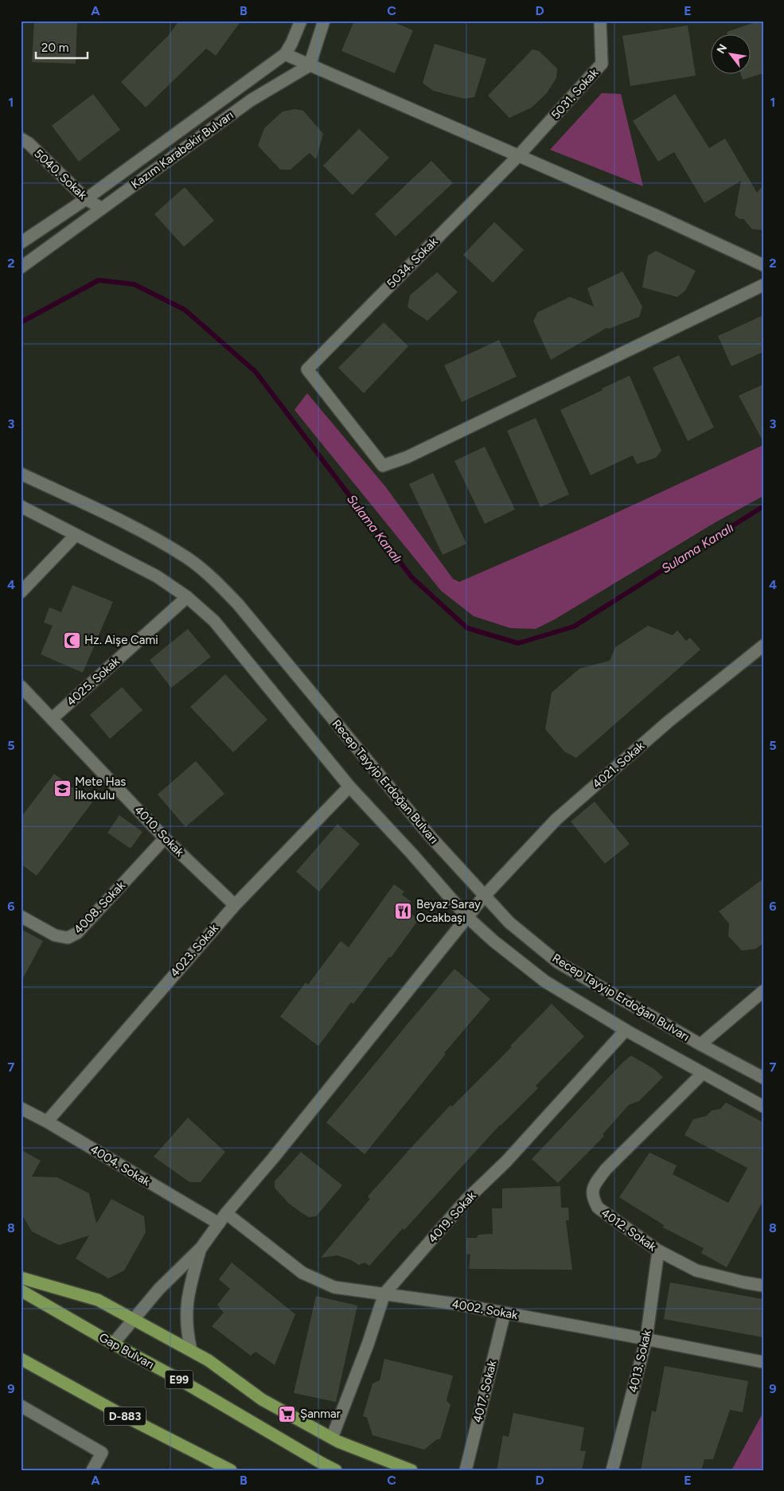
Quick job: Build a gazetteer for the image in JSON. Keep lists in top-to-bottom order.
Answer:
{
  "streets": {
    "highway": ["Gap Bulvarı", "E99", "D-883"],
    "street": [
      "5031. Sokak",
      "Kazım Karabekir Bulvarı",
      "5040. Sokak",
      "5034. Sokak",
      "4025. Sokak",
      "4021. Sokak",
      "Recep Tayyip Erdoğan Bulvarı",
      "4010. Sokak",
      "4008. Sokak",
      "4023. Sokak",
      "4004. Sokak",
      "4019. Sokak",
      "4012. Sokak",
      "4002. Sokak",
      "4013. Sokak",
      "4017. Sokak"
    ]
  },
  "crossings": [
    ["5031. Sokak", "5034. Sokak"],
    ["Kazım Karabekir Bulvarı", "5040. Sokak"],
    ["4025. Sokak", "Recep Tayyip Erdoğan Bulvarı"],
    ["4025. Sokak", "4010. Sokak"],
    ["4021. Sokak", "Recep Tayyip Erdoğan Bulvarı"],
    ["4021. Sokak", "4004. Sokak"],
    ["4021. Sokak", "4002. Sokak"],
    ["Recep Tayyip Erdoğan Bulvarı", "4023. Sokak"],
    ["Recep Tayyip Erdoğan Bulvarı", "4019. Sokak"],
    ["Recep Tayyip Erdoğan Bulvarı", "4012. Sokak"],
    ["4010. Sokak", "4008. Sokak"],
    ["4010. Sokak", "4023. Sokak"],
    ["4023. Sokak", "4004. Sokak"],
    ["4019. Sokak", "4002. Sokak"],
    ["4012. Sokak", "4013. Sokak"],
    ["4002. Sokak", "4013. Sokak"],
    ["4002. Sokak", "4017. Sokak"]
  ],
  "water": ["Sulama Kanalı"],
  "places": {
    "mosque": ["Hz. Aişe Cami"],
    "school or university": ["Mete Has İlkokulu"],
    "restaurant": ["Beyaz Saray Ocakbaşı"],
    "supermarket": ["Şanmar"]
  },
  "scale_bar": "20 m",
  "north": "top left",
  "grid": {
    "columns": [
      "A",
      "B",
      "C",
      "D",
      "E"
    ],
    "rows": [
      "1",
      "2",
      "3",
      "4",
      "5",
      "6",
      "7",
      "8",
      "9"
    ]
  }
}
